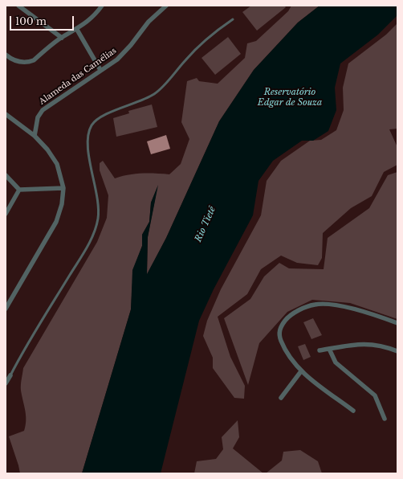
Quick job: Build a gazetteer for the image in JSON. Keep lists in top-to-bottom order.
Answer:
{
  "streets": {
    "street": ["Alameda das Camélias"]
  },
  "water": ["Reservatório Edgar de Souza", "Rio Tietê"],
  "scale_bar": "100 m"
}
